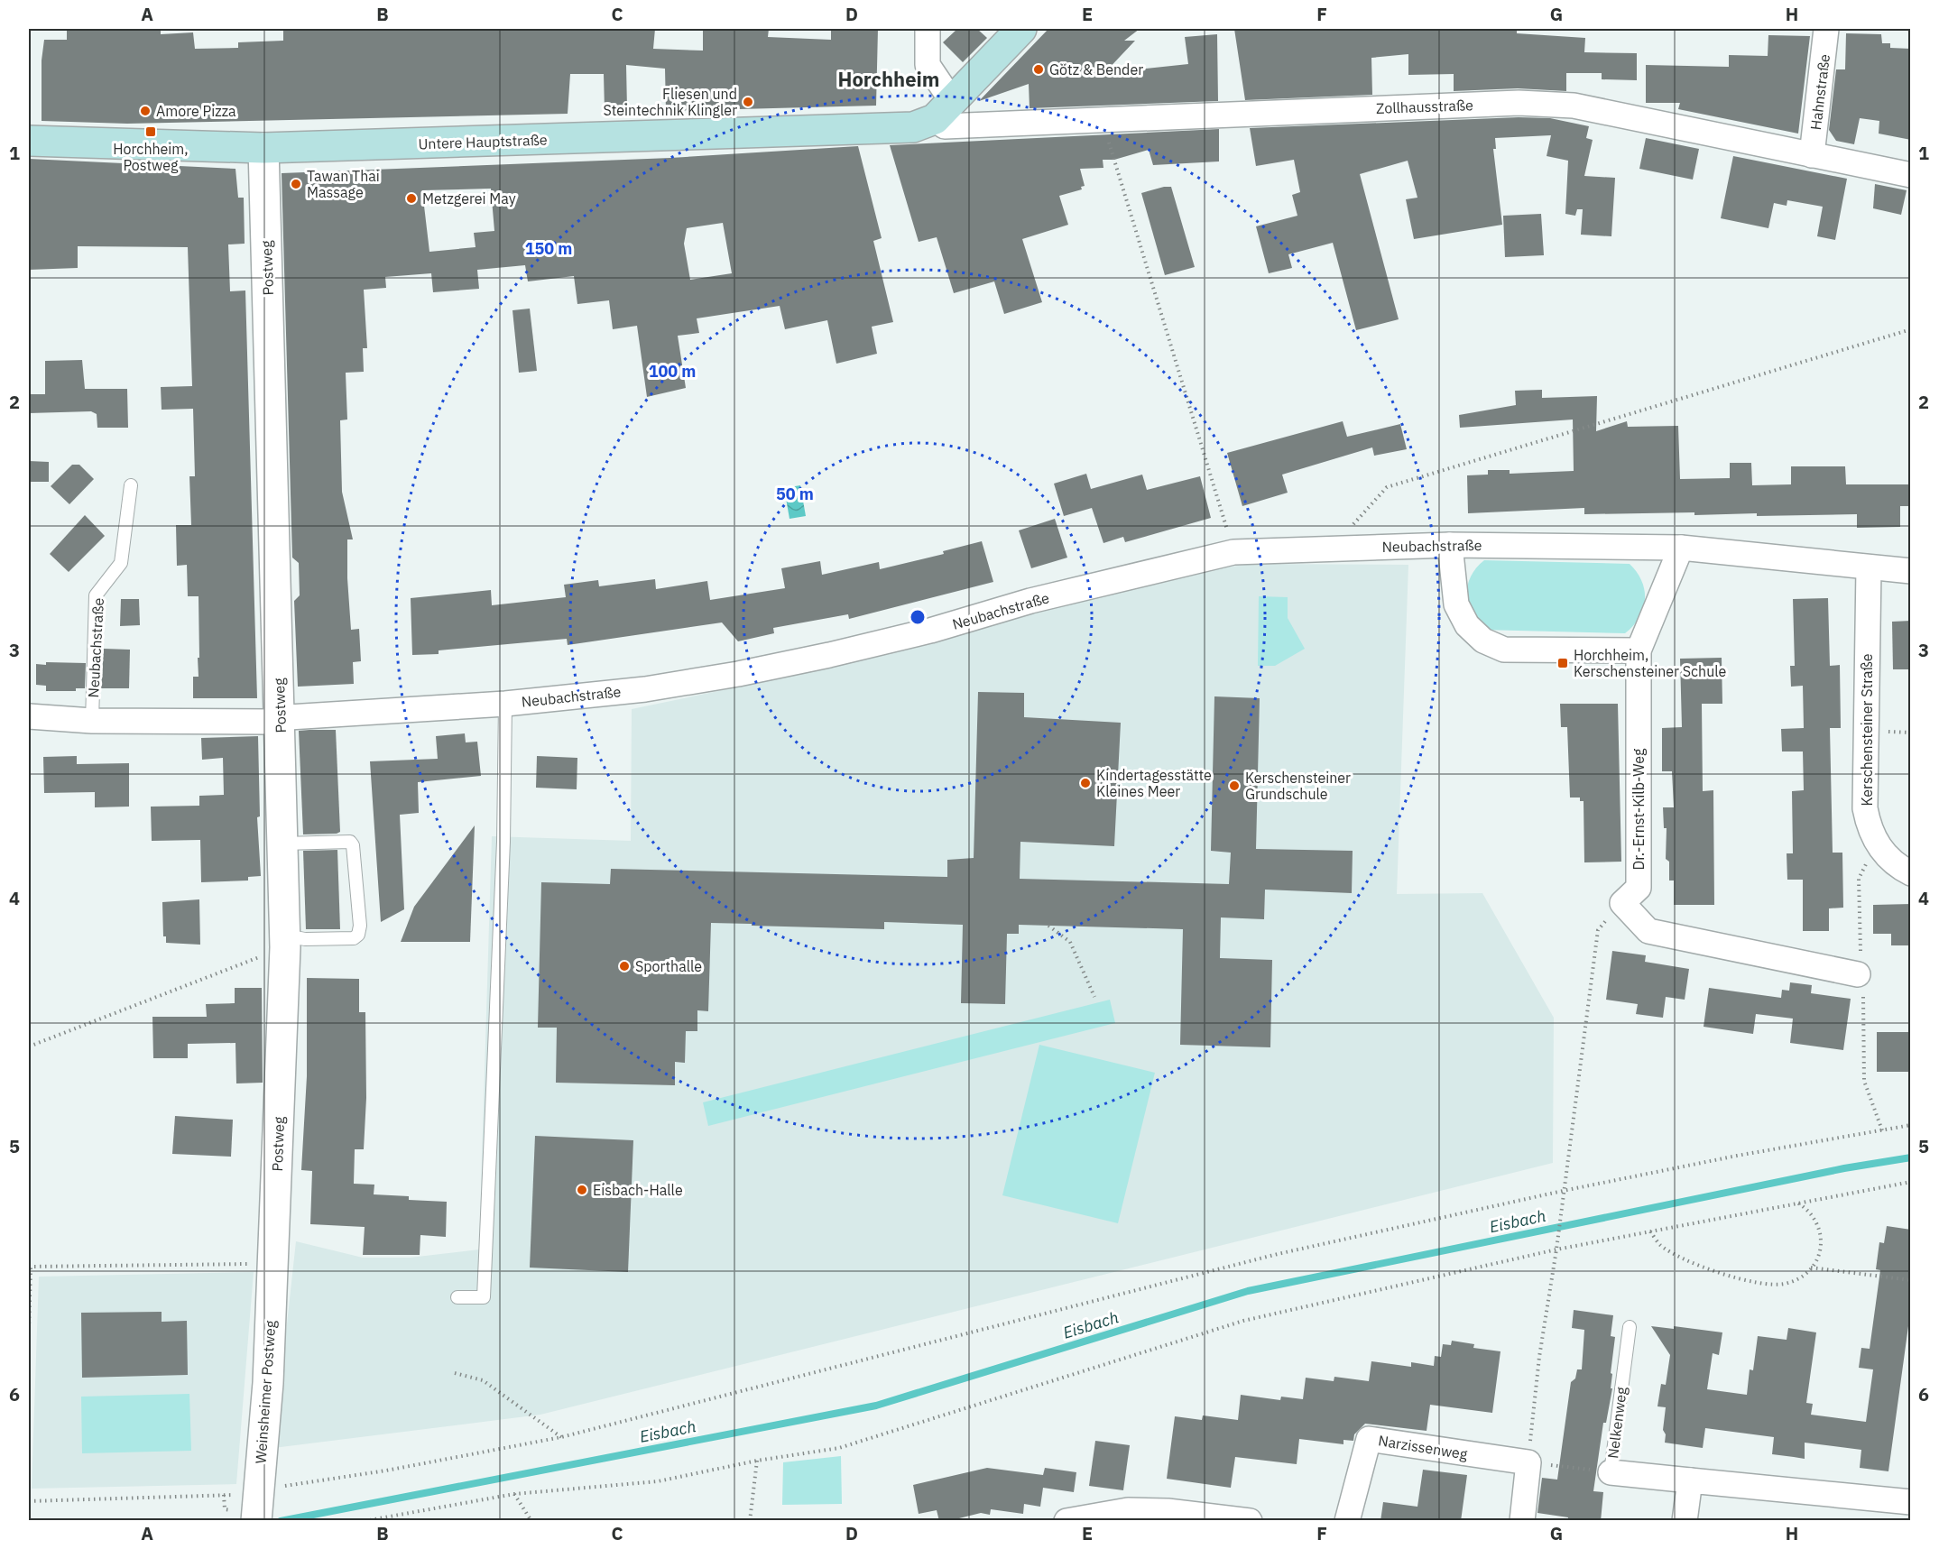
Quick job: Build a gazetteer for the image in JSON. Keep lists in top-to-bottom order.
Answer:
{
  "streets": {
    "main road": ["Untere Hauptstraße"],
    "street": [
      "Hahnstraße",
      "Zollhausstraße",
      "Postweg",
      "Neubachstraße",
      "Kerschensteiner Straße",
      "Dr.-Ernst-Kilb-Weg",
      "Weinsheimer Postweg",
      "Nelkenweg",
      "Narzissenweg"
    ]
  },
  "crossings": [
    ["Hahnstraße", "Zollhausstraße"],
    ["Zollhausstraße", "Untere Hauptstraße"],
    ["Untere Hauptstraße", "Postweg"],
    ["Postweg", "Neubachstraße"],
    ["Postweg", "Weinsheimer Postweg"],
    ["Neubachstraße", "Kerschensteiner Straße"],
    ["Neubachstraße", "Dr.-Ernst-Kilb-Weg"]
  ],
  "districts": ["Horchheim"],
  "water": ["Eisbach"],
  "places": {
    "other": [
      "Götz & Bender",
      "Fliesen und Steintechnik Klingler",
      "Amore Pizza",
      "Tawan Thai Massage",
      "Metzgerei May",
      "Kindertagesstätte Kleines Meer",
      "Kerschensteiner Grundschule",
      "Sporthalle",
      "Eisbach-Halle"
    ],
    "transit": ["Horchheim, Postweg", "Horchheim, Kerschensteiner Schule"]
  },
  "grid": {
    "columns": [
      "A",
      "B",
      "C",
      "D",
      "E",
      "F",
      "G",
      "H"
    ],
    "rows": [
      "1",
      "2",
      "3",
      "4",
      "5",
      "6"
    ]
  },
  "rings": ["150 m", "100 m", "50 m"]
}
